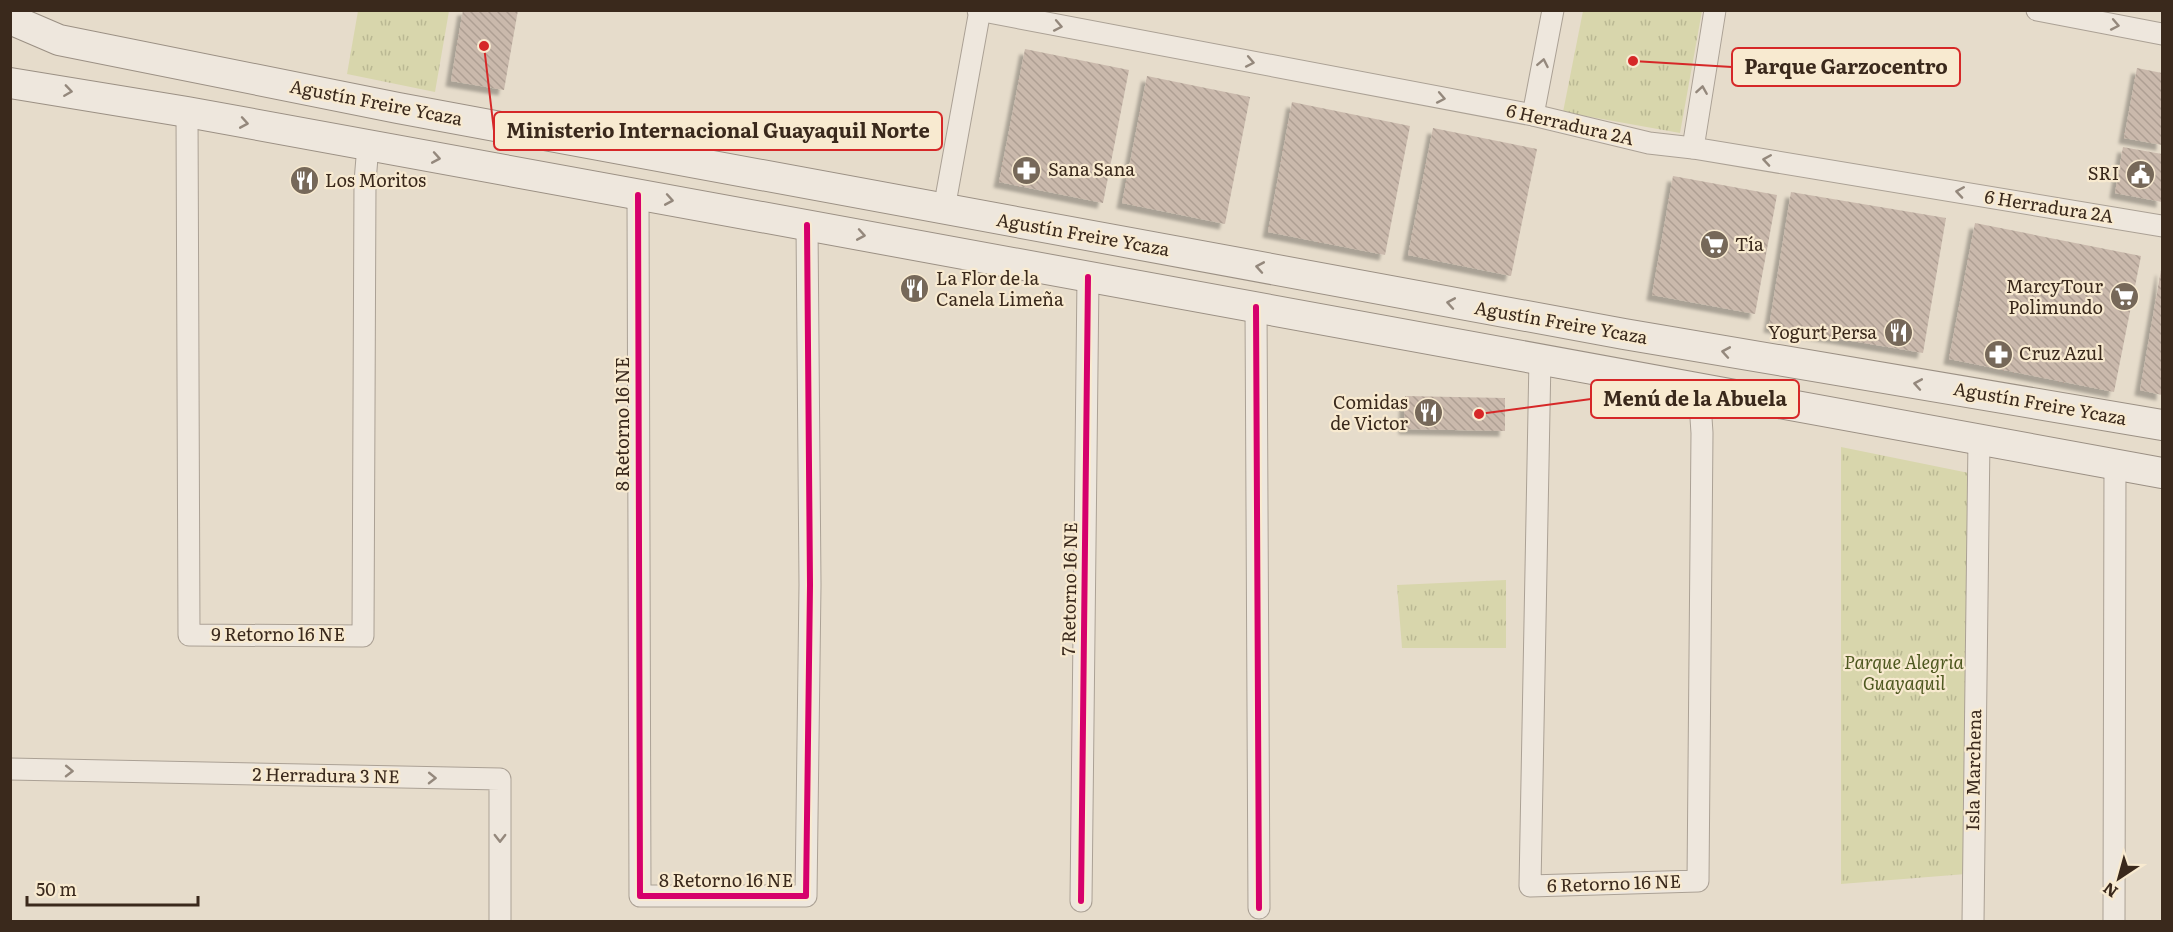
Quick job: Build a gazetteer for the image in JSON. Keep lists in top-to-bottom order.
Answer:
{
  "streets": {
    "main road": ["Agustín Freire Ycaza"],
    "street": [
      "6 Herradura 2A",
      "8 Retorno 16 NE",
      "7 Retorno 16 NE",
      "9 Retorno 16 NE",
      "Isla Marchena",
      "2 Herradura 3 NE",
      "6 Retorno 16 NE"
    ]
  },
  "crossings": [
    ["Agustín Freire Ycaza", "8 Retorno 16 NE"],
    ["Agustín Freire Ycaza", "7 Retorno 16 NE"],
    ["Agustín Freire Ycaza", "9 Retorno 16 NE"],
    ["Agustín Freire Ycaza", "Isla Marchena"],
    ["Agustín Freire Ycaza", "6 Retorno 16 NE"]
  ],
  "one_way": ["2 Herradura 3 NE"],
  "parks": ["Parque Alegria Guayaquil"],
  "places": {
    "other": ["Ministerio Internacional Guayaquil Norte", "Parque Garzocentro", "Menú de la Abuela"],
    "pharmacy": ["Sana Sana", "Cruz Azul"],
    "public building": ["SRI"],
    "restaurant": [
      "Los Moritos",
      "La Flor de la Canela Limeña",
      "Yogurt Persa",
      "Comidas de Victor"
    ],
    "supermarket": ["Tía", "MarcyTour Polimundo"]
  },
  "scale_bar": "50 m",
  "north": "bottom left"
}
